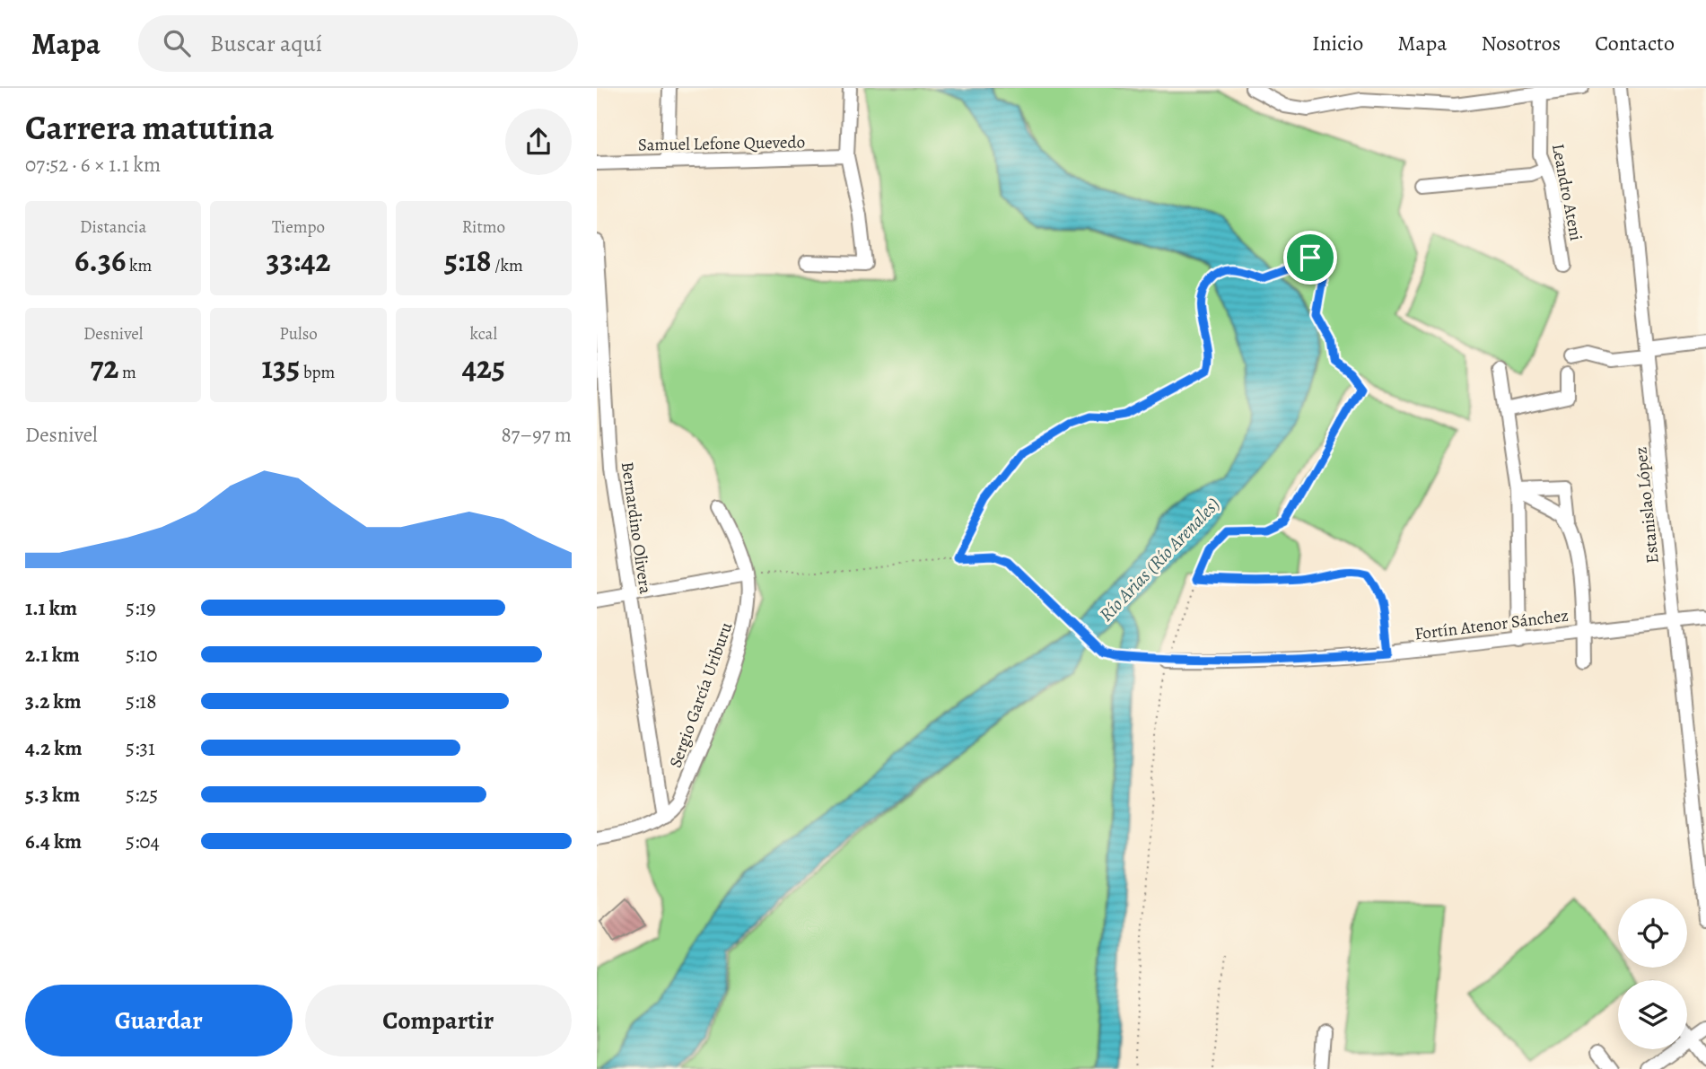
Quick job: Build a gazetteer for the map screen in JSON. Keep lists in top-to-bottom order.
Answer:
{
  "streets": {
    "street": [
      "Samuel Lefone Quevedo",
      "Leandro Ateni",
      "Estanislao López",
      "Bernardino Olivera",
      "Fortín Atenor Sánchez",
      "Sergio García Uriburu"
    ]
  },
  "crossings": [
    ["Estanislao López", "Fortín Atenor Sánchez"],
    ["Bernardino Olivera", "Sergio García Uriburu"]
  ],
  "water": ["Río Arias (Río Arenales)"],
  "page": {
    "header": "Mapa",
    "search": "Buscar aquí",
    "nav": [
      "Inicio",
      "Mapa",
      "Nosotros",
      "Contacto"
    ],
    "heading": ["Carrera matutina", "07:52 · 6 × 1.1 km"],
    "stats": [
      ["Distancia", "6.36 km"],
      ["Tiempo", "33:42"],
      ["Ritmo", "5:18 /km"],
      ["Desnivel", "72 m"],
      ["Pulso", "135 bpm"],
      ["kcal", "425"]
    ],
    "chart": ["Desnivel", "87–97 m"],
    "list": [
      {
        "name": "1.1 km",
        "note": "5:19"
      },
      {
        "name": "2.1 km",
        "note": "5:10"
      },
      {
        "name": "3.2 km",
        "note": "5:18"
      },
      {
        "name": "4.2 km",
        "note": "5:31"
      },
      {
        "name": "5.3 km",
        "note": "5:25"
      },
      {
        "name": "6.4 km",
        "note": "5:04"
      }
    ],
    "buttons": ["Guardar", "Compartir"]
  }
}
